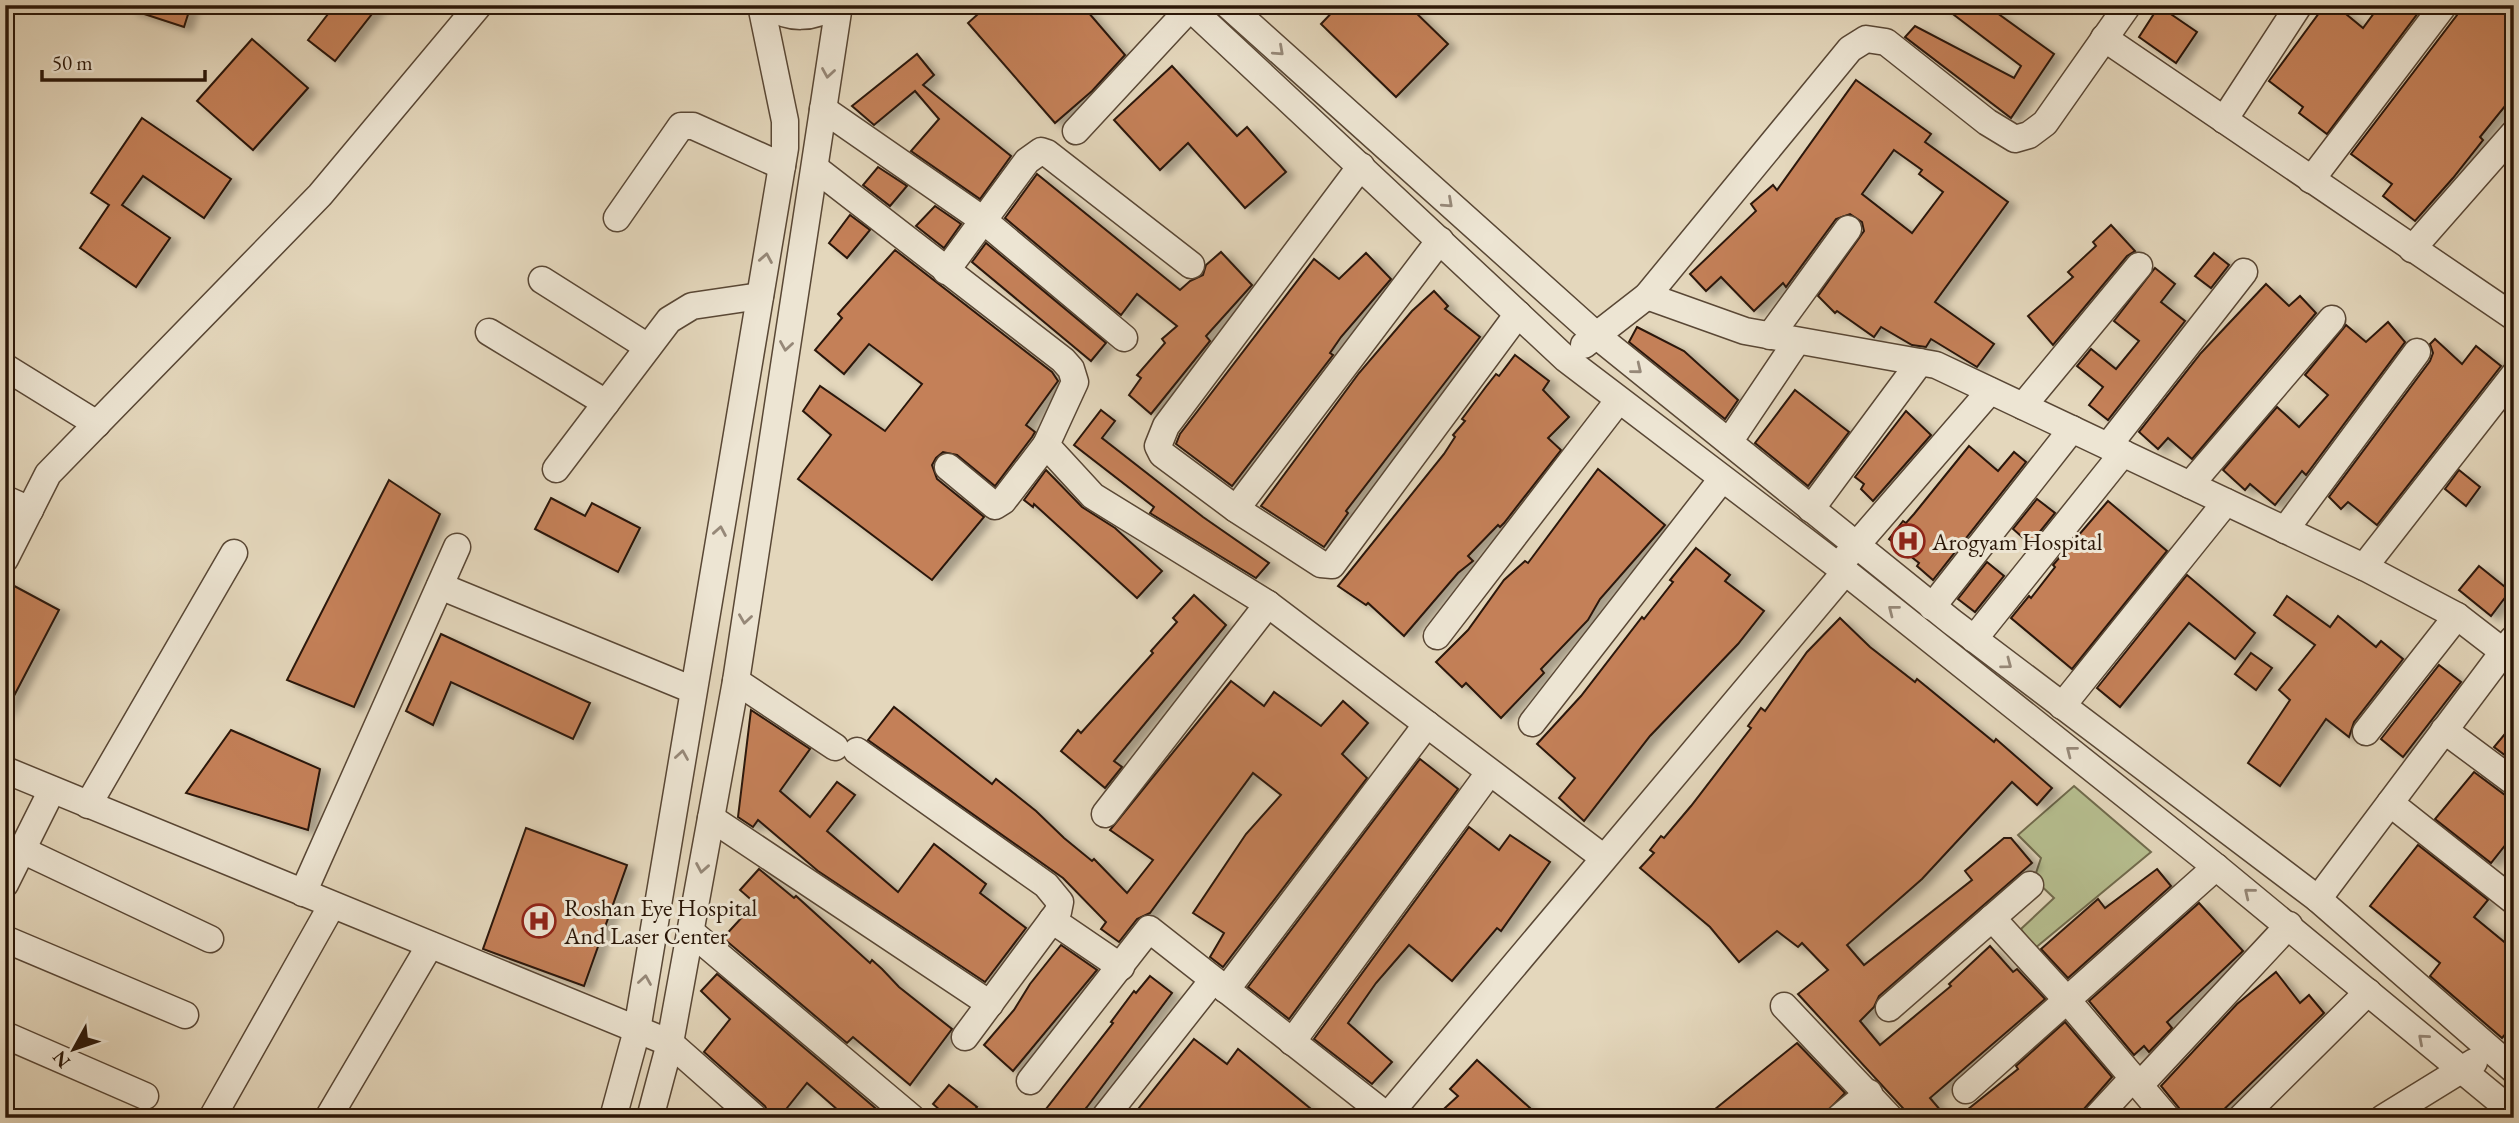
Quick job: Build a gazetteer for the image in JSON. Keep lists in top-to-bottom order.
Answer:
{
  "places": {
    "hospital": ["Arogyam Hospital", "Roshan Eye Hospital And Laser Center"]
  },
  "scale_bar": "50 m",
  "north": "bottom left"
}
